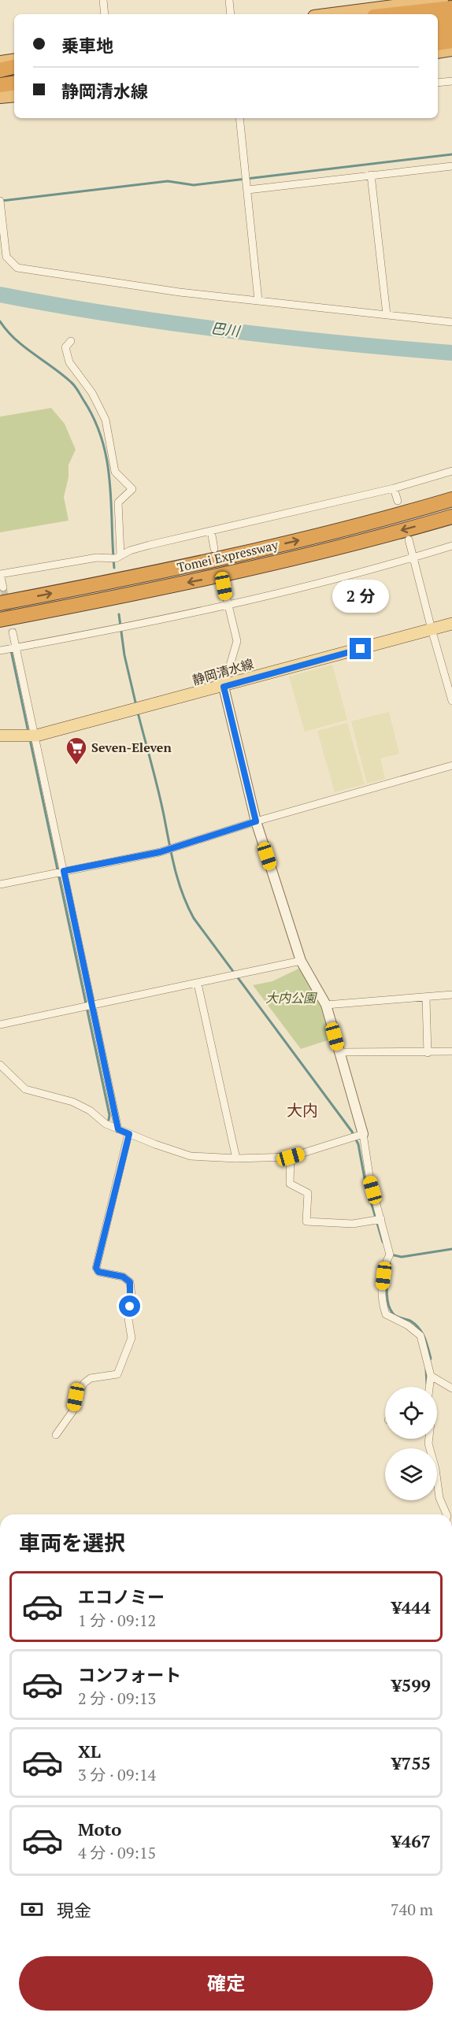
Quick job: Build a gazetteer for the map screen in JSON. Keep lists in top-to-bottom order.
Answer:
{
  "streets": {
    "highway": ["Tomei Expressway"],
    "main road": ["静岡清水線"]
  },
  "districts": ["大内"],
  "water": ["巴川"],
  "parks": ["大内公園"],
  "places": {
    "supermarket": ["Seven-Eleven"]
  },
  "page": {
    "banner": ["乗車地", "静岡清水線"],
    "bubble": "2 分",
    "heading": "車両を選択",
    "list": [
      {
        "name": "エコノミー",
        "note": "1 分 · 09:12",
        "value": "¥444"
      },
      {
        "name": "コンフォート",
        "note": "2 分 · 09:13",
        "value": "¥599"
      },
      {
        "name": "XL",
        "note": "3 分 · 09:14",
        "value": "¥755"
      },
      {
        "name": "Moto",
        "note": "4 分 · 09:15",
        "value": "¥467"
      }
    ],
    "pay": ["現金", "740 m"],
    "buttons": "確定"
  }
}
